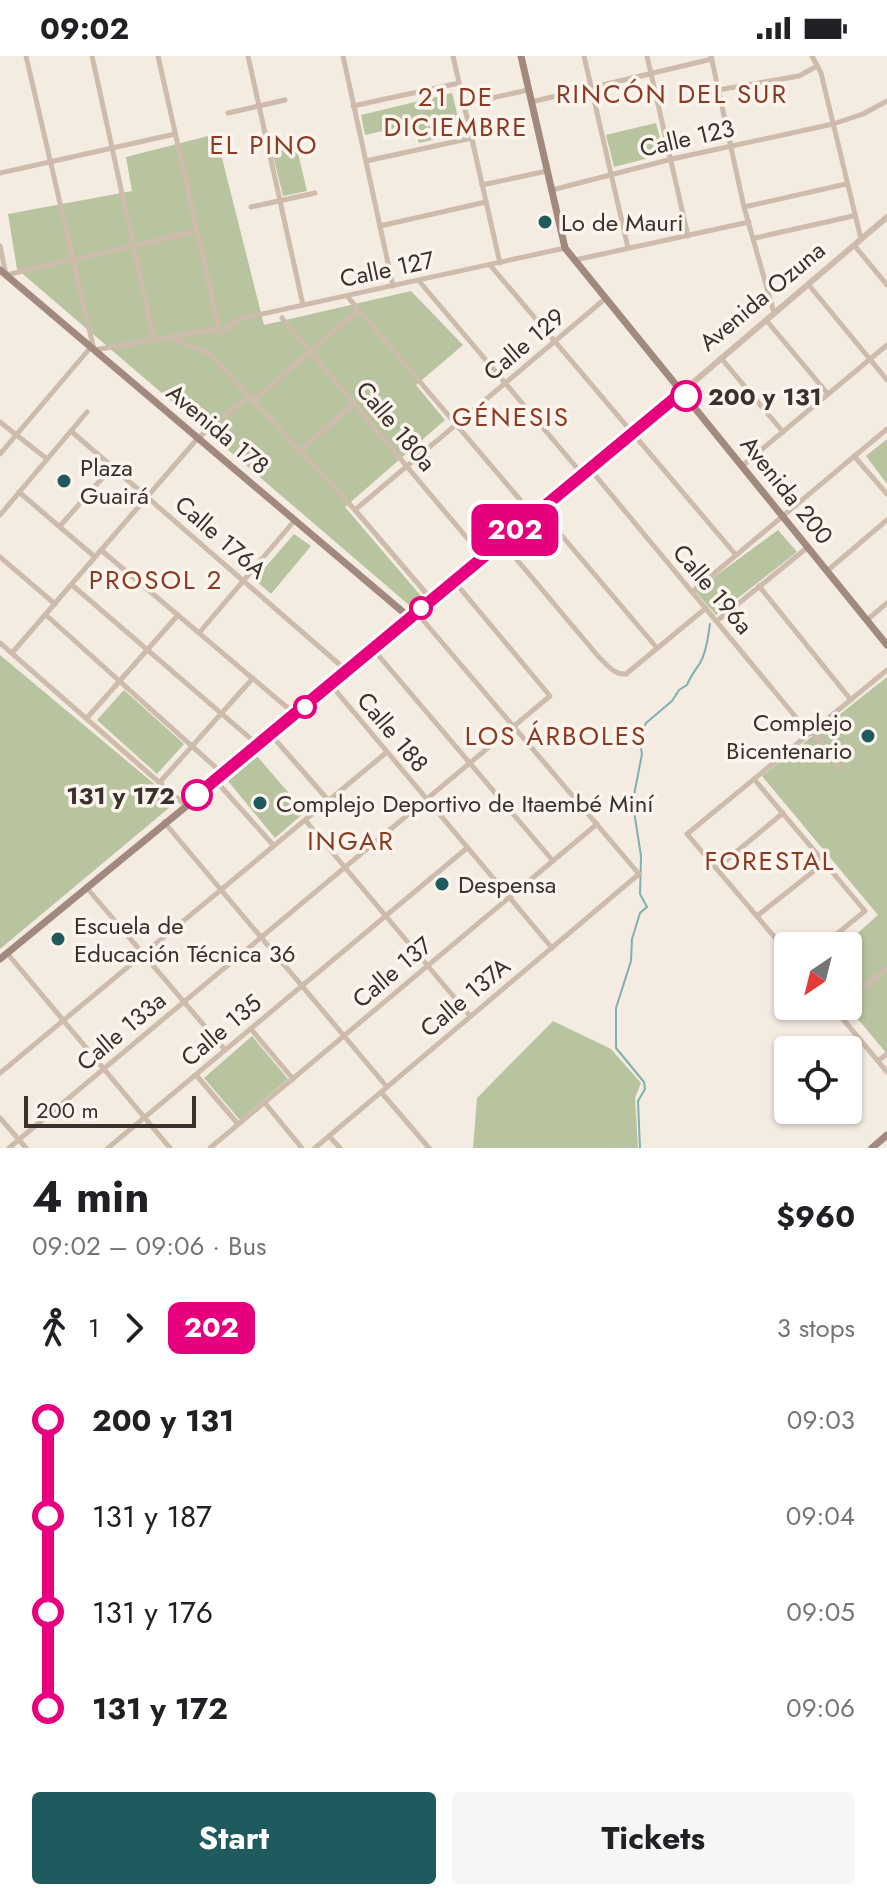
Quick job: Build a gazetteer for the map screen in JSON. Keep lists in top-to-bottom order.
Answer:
{
  "streets": {
    "main road": ["Avenida Ozuna", "Avenida 178", "Avenida 200"],
    "street": [
      "Calle 123",
      "Calle 127",
      "Calle 129",
      "Calle 180a",
      "Calle 176A",
      "Calle 196a",
      "Calle 188",
      "Calle 137",
      "Calle 137A",
      "Calle 135",
      "Calle 133a"
    ]
  },
  "crossings": [
    ["Calle 127", "Avenida 200"],
    ["Calle 127", "Calle 196a"],
    ["Avenida Ozuna", "Calle 180a"],
    ["Avenida Ozuna", "Avenida 178"],
    ["Avenida Ozuna", "Avenida 200"],
    ["Avenida Ozuna", "Calle 176A"],
    ["Avenida Ozuna", "Calle 196a"],
    ["Avenida Ozuna", "Calle 188"],
    ["Avenida Ozuna", "Calle 133a"],
    ["Calle 129", "Calle 180a"],
    ["Calle 129", "Avenida 200"],
    ["Calle 129", "Calle 196a"],
    ["Calle 188", "Calle 137"],
    ["Calle 188", "Calle 137A"],
    ["Calle 188", "Calle 135"],
    ["Calle 188", "Calle 133a"],
    ["Calle 137", "Calle 137A"]
  ],
  "districts": [
    "RINCÓN DEL SUR",
    "21 DE DICIEMBRE",
    "EL PINO",
    "GÉNESIS",
    "PROSOL 2",
    "LOS ÁRBOLES",
    "INGAR",
    "FORESTAL"
  ],
  "places": [
    "Lo de Mauri",
    "200 y 131",
    "Plaza Guairá",
    "Complejo Bicentenario",
    "131 y 172",
    "Complejo Deportivo de Itaembé Miní",
    "Despensa",
    "Escuela de Educación Técnica 36"
  ],
  "lines": ["bus line 202"],
  "scale_bar": "200 m",
  "north": "bottom left",
  "page": {
    "status": "09:02",
    "on_map": "202",
    "scale": "200 m",
    "heading": ["4 min", "09:02 – 09:06 · Bus", "$960"],
    "legs": ["1", "202", "3 stops"],
    "list": [
      {
        "name": "200 y 131",
        "value": "09:03"
      },
      {
        "name": "131 y 187",
        "value": "09:04"
      },
      {
        "name": "131 y 176",
        "value": "09:05"
      },
      {
        "name": "131 y 172",
        "value": "09:06"
      }
    ],
    "buttons": ["Start", "Tickets"]
  }
}
